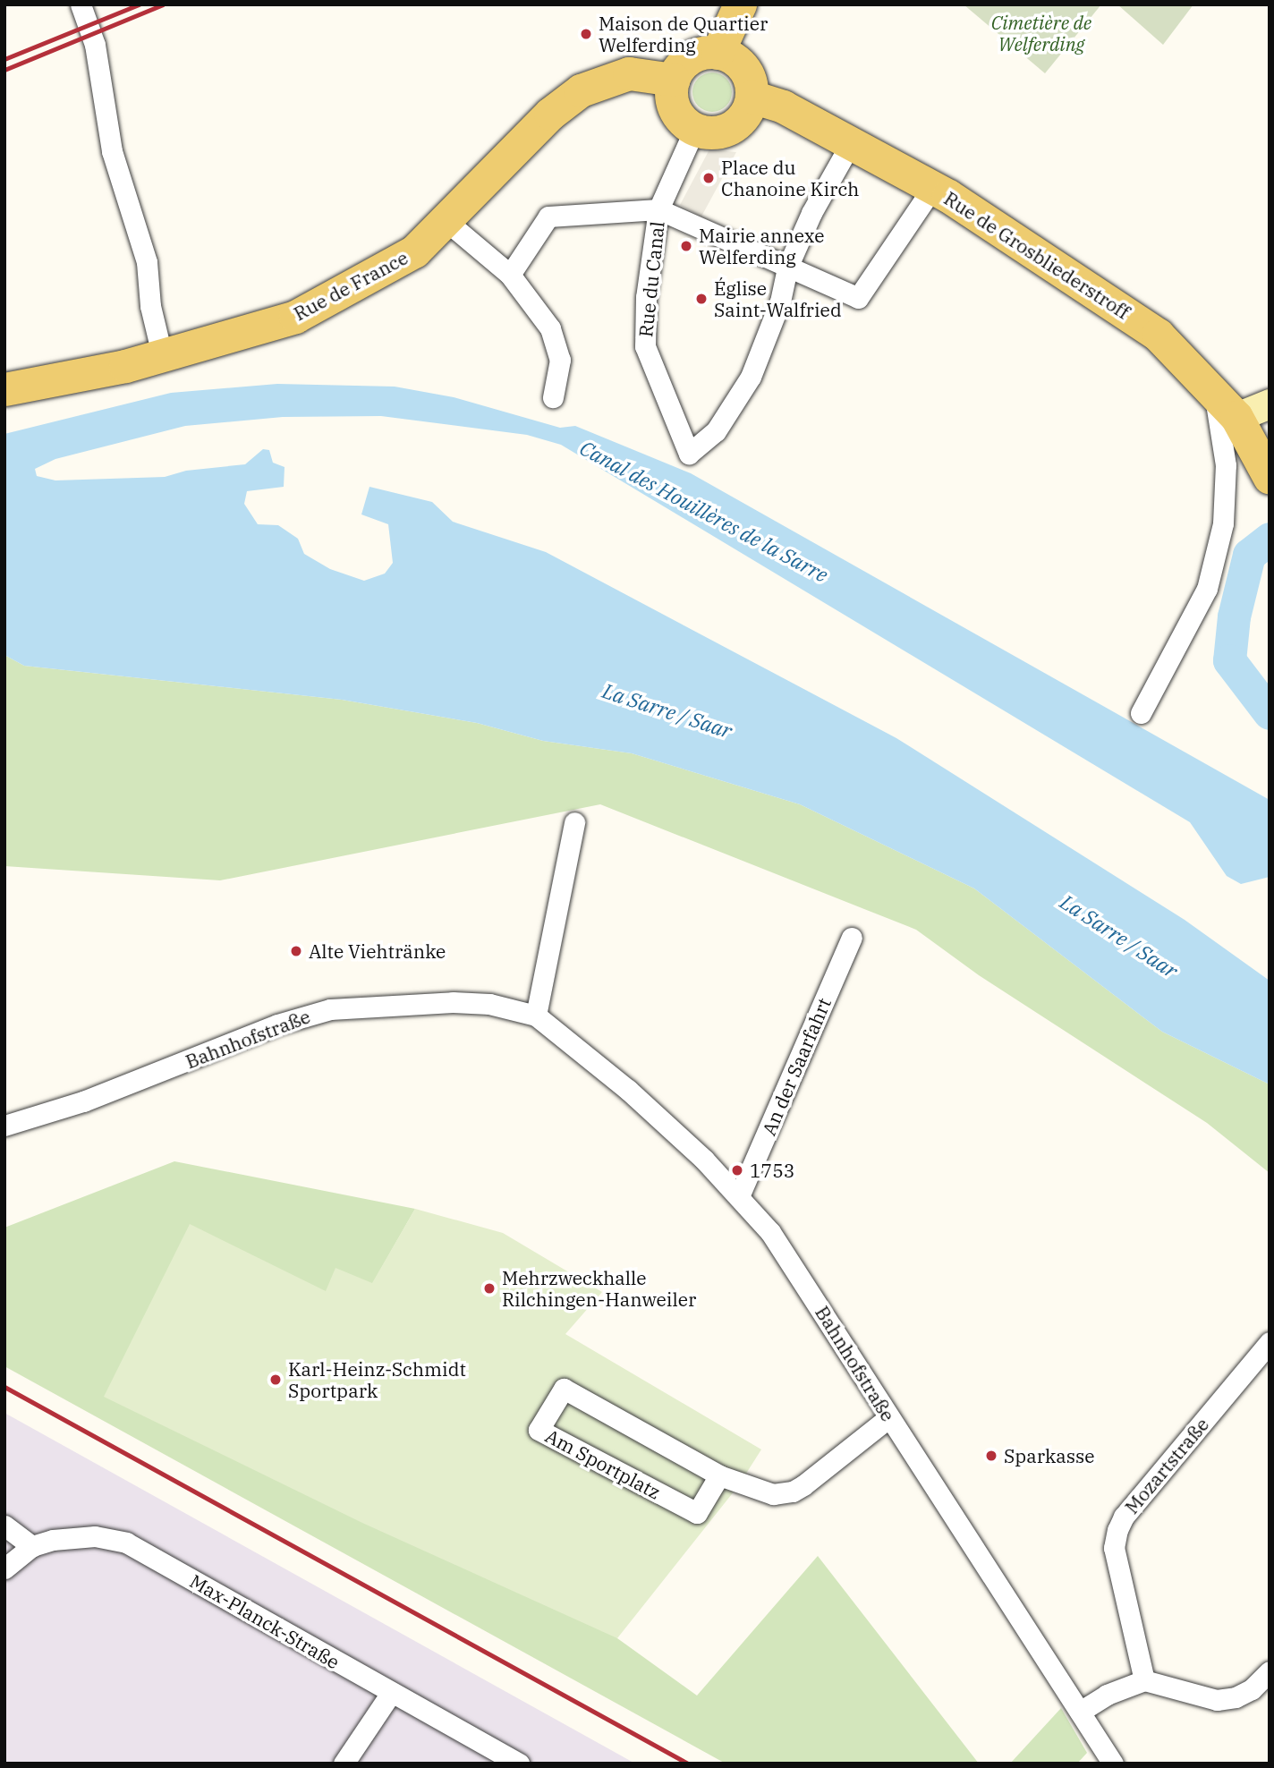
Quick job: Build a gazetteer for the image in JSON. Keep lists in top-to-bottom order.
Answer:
{
  "streets": {
    "main road": ["Rue de Grosbliederstroff", "Rue de France"],
    "street": [
      "Rue du Canal",
      "Bahnhofstraße",
      "An der Saarfahrt",
      "Am Sportplatz",
      "Mozartstraße",
      "Max-Planck-Straße"
    ]
  },
  "crossings": [
    ["Rue de Grosbliederstroff", "Rue de France"],
    ["Bahnhofstraße", "An der Saarfahrt"],
    ["Bahnhofstraße", "Am Sportplatz"]
  ],
  "water": ["Canal des Houillères de la Sarre", "La Sarre / Saar"],
  "parks": ["Cimetière de Welferding"],
  "places": [
    "Maison de Quartier Welferding",
    "Place du Chanoine Kirch",
    "Mairie annexe Welferding",
    "Église Saint-Walfried",
    "Alte Viehtränke",
    "1753",
    "Mehrzweckhalle Rilchingen-Hanweiler",
    "Karl-Heinz-Schmidt Sportpark",
    "Sparkasse"
  ]
}
